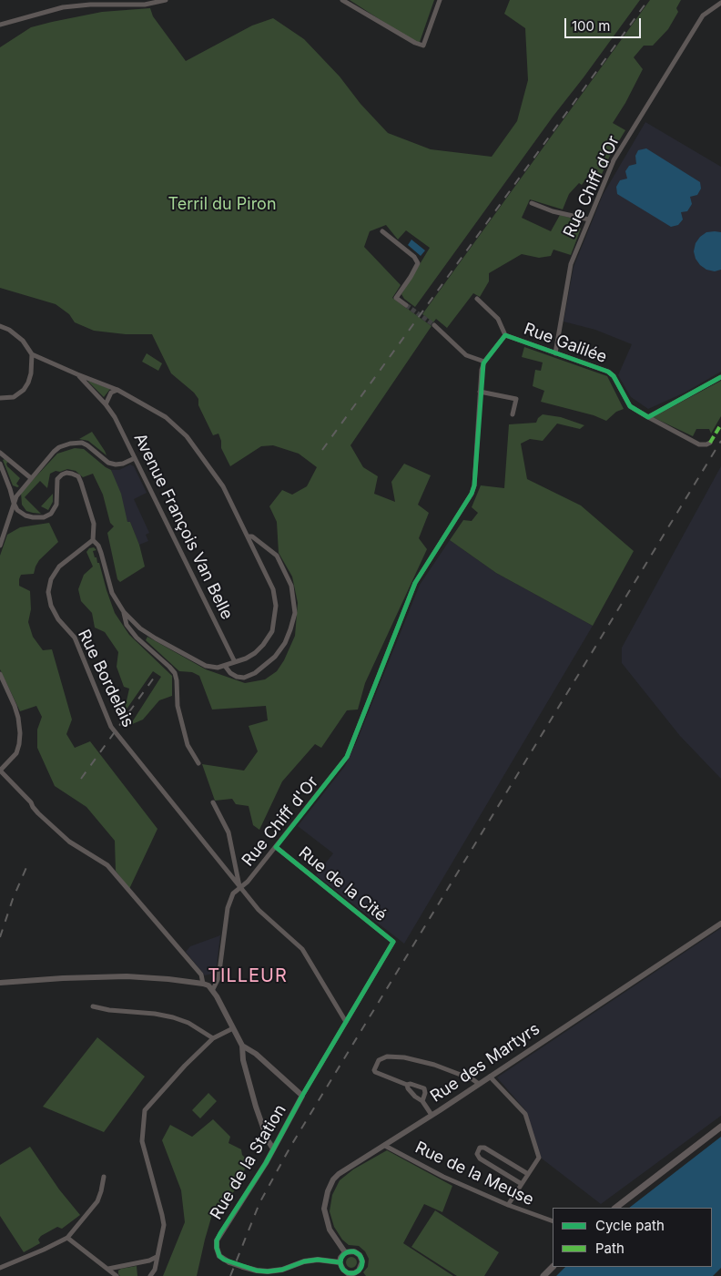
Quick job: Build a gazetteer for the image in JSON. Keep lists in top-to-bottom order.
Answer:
{
  "streets": {
    "street": [
      "Rue Chiff d'Or",
      "Rue Galilée",
      "Avenue François Van Belle",
      "Rue Bordelais",
      "Rue de la Cité",
      "Rue des Martyrs",
      "Rue de la Station",
      "Rue de la Meuse"
    ]
  },
  "crossings": [
    ["Rue Chiff d'Or", "Rue Galilée"],
    ["Rue Chiff d'Or", "Rue Bordelais"],
    ["Rue Chiff d'Or", "Rue de la Cité"],
    ["Rue Bordelais", "Rue de la Station"],
    ["Rue de la Cité", "Rue de la Station"],
    ["Rue des Martyrs", "Rue de la Station"],
    ["Rue des Martyrs", "Rue de la Meuse"]
  ],
  "districts": ["TILLEUR"],
  "parks": ["Terril du Piron"],
  "legend": ["Cycle path", "Path"],
  "scale_bar": "100 m"
}
